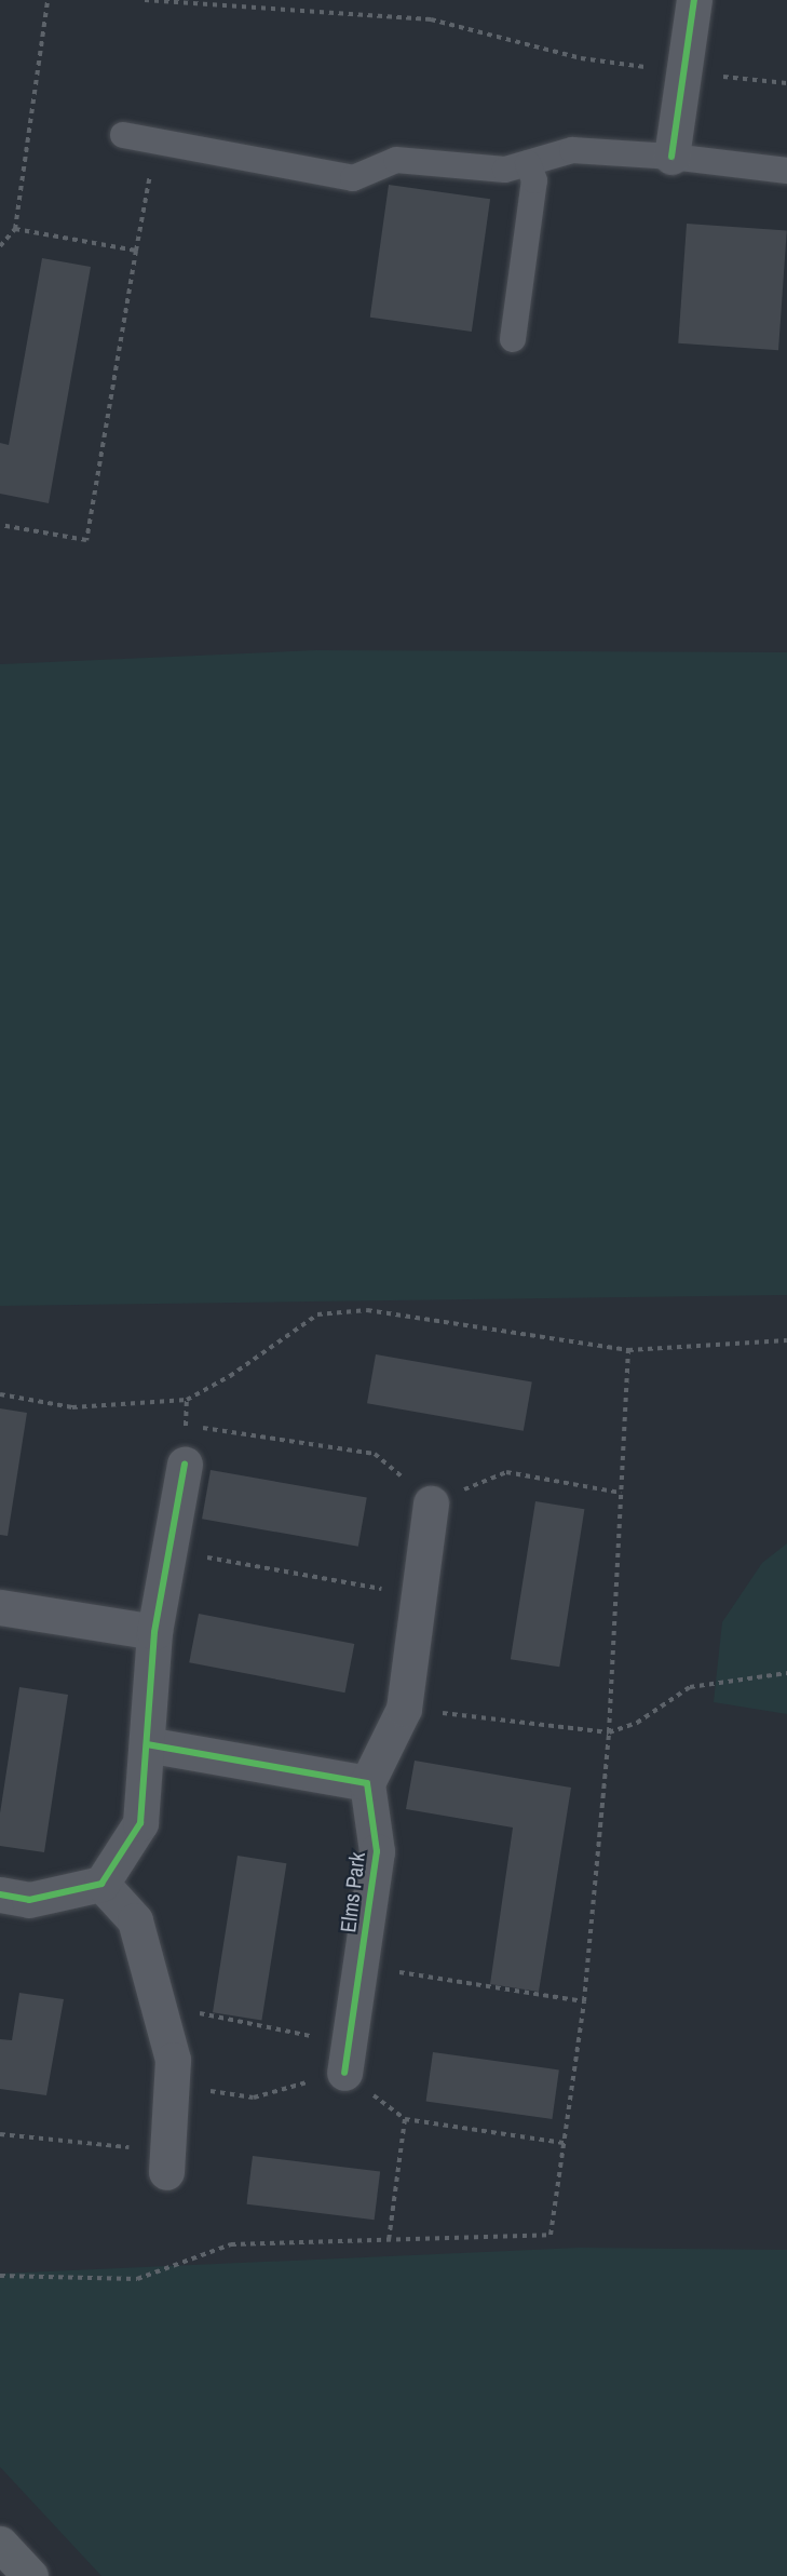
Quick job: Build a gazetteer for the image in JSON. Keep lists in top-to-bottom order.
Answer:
{
  "streets": {
    "street": ["Elms Park"]
  }
}
